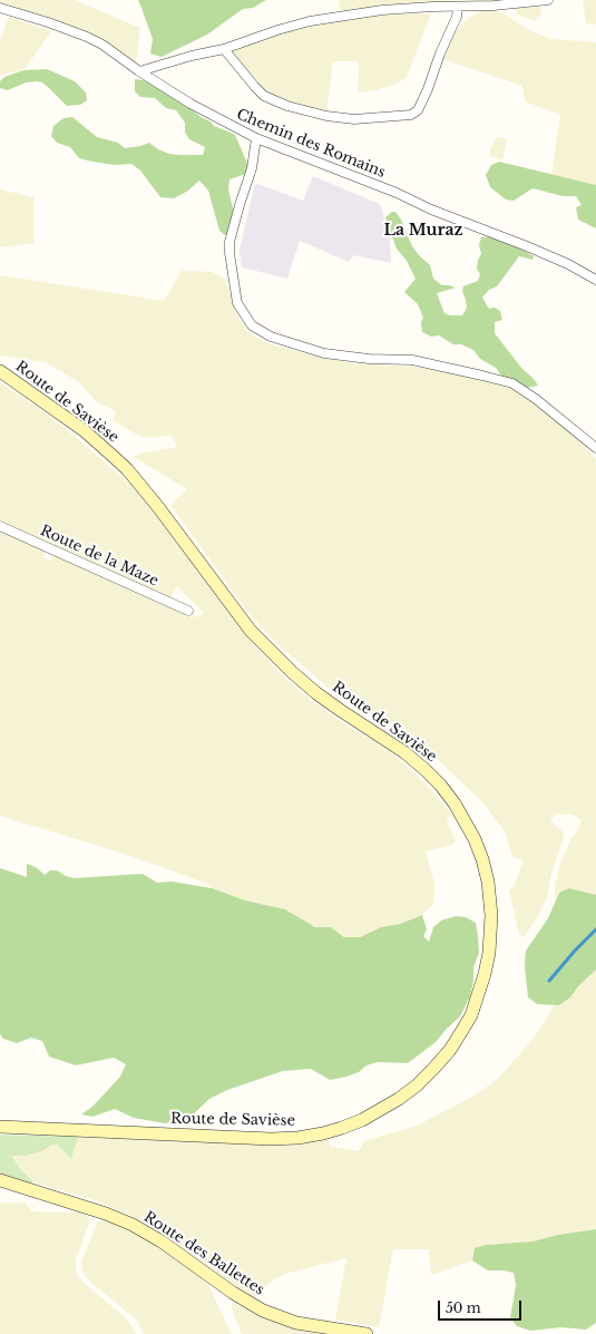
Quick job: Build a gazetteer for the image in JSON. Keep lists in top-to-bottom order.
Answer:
{
  "streets": {
    "street": [
      "Chemin des Romains",
      "Route de Savièse",
      "Route de la Maze",
      "Route des Ballettes"
    ]
  },
  "districts": ["La Muraz"],
  "scale_bar": "50 m"
}
